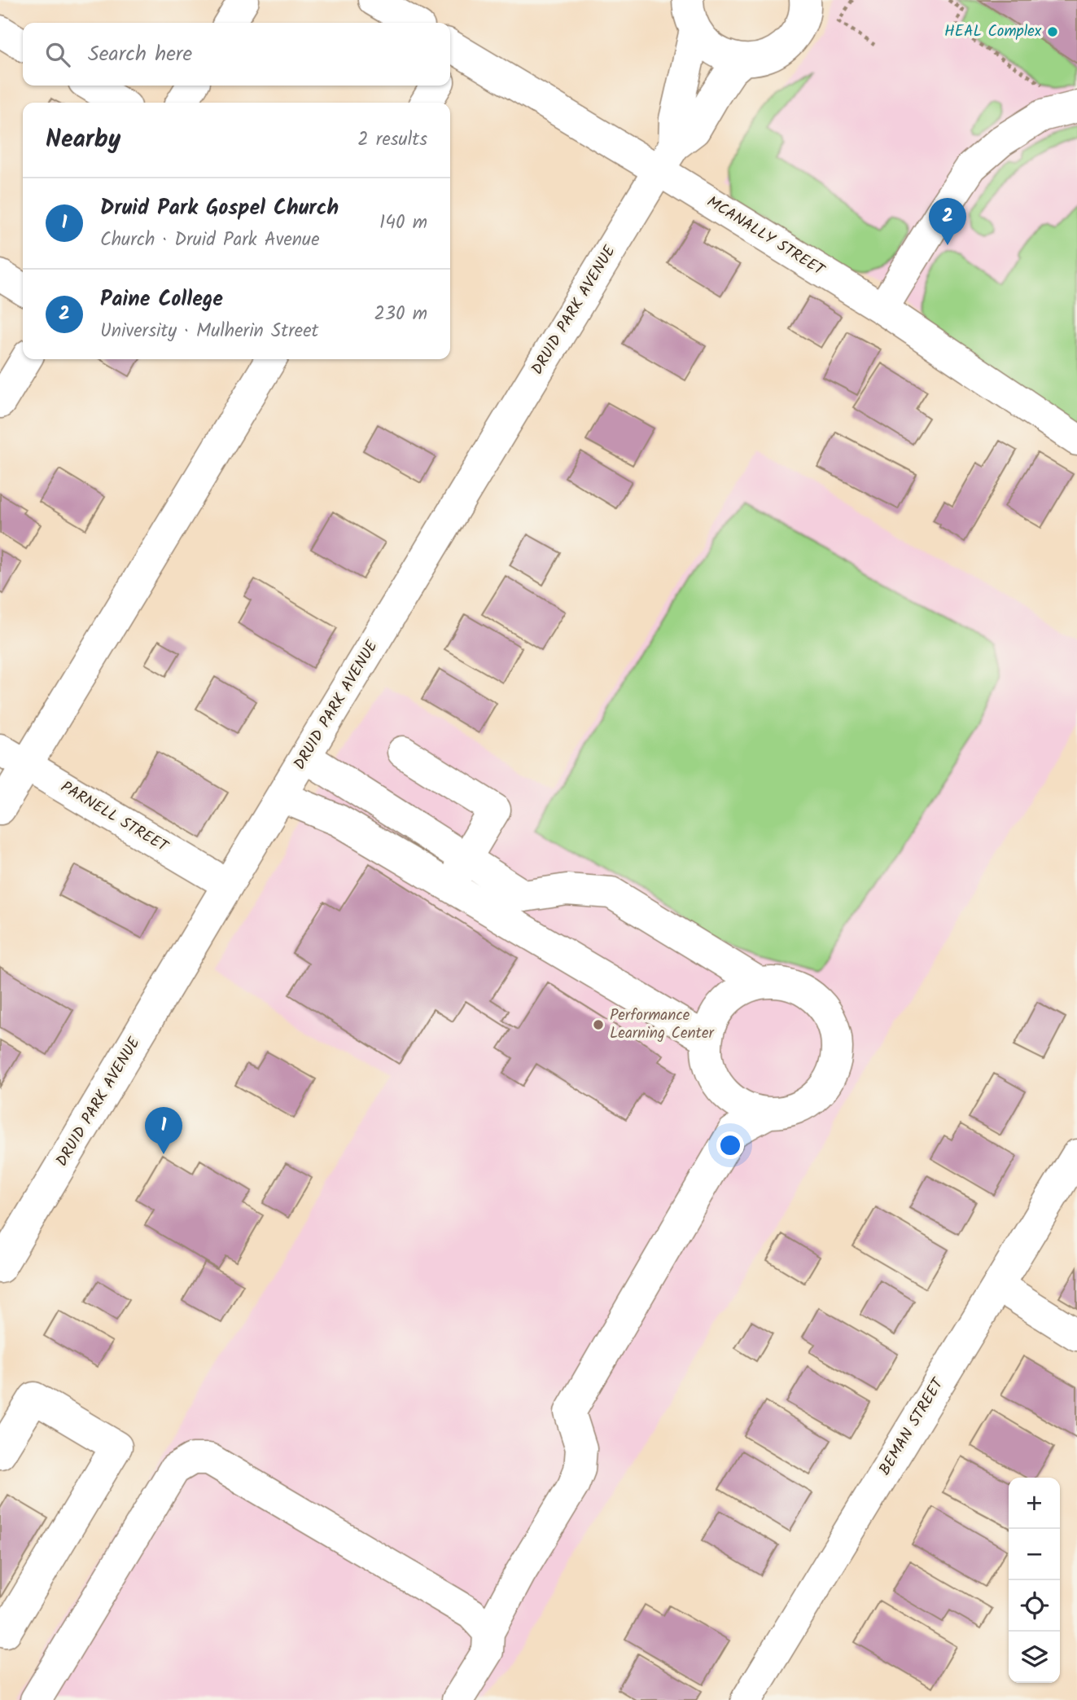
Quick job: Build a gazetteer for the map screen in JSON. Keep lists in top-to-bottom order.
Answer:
{
  "streets": {
    "street": [
      "MCANALLY STREET",
      "DRUID PARK AVENUE",
      "PARNELL STREET",
      "BEMAN STREET"
    ]
  },
  "crossings": [
    ["MCANALLY STREET", "DRUID PARK AVENUE"],
    ["DRUID PARK AVENUE", "PARNELL STREET"]
  ],
  "places": ["HEAL Complex", "Performance Learning Center"],
  "page": {
    "search": "Search here",
    "heading": ["Nearby", "2 results"],
    "list": [
      {
        "mark": "1",
        "name": "Druid Park Gospel Church",
        "note": "Church · Druid Park Avenue",
        "value": "140 m"
      },
      {
        "mark": "2",
        "name": "Paine College",
        "note": "University · Mulherin Street",
        "value": "230 m"
      }
    ],
    "pins": ["2", "1"],
    "map_buttons": ["+", "−"]
  }
}
